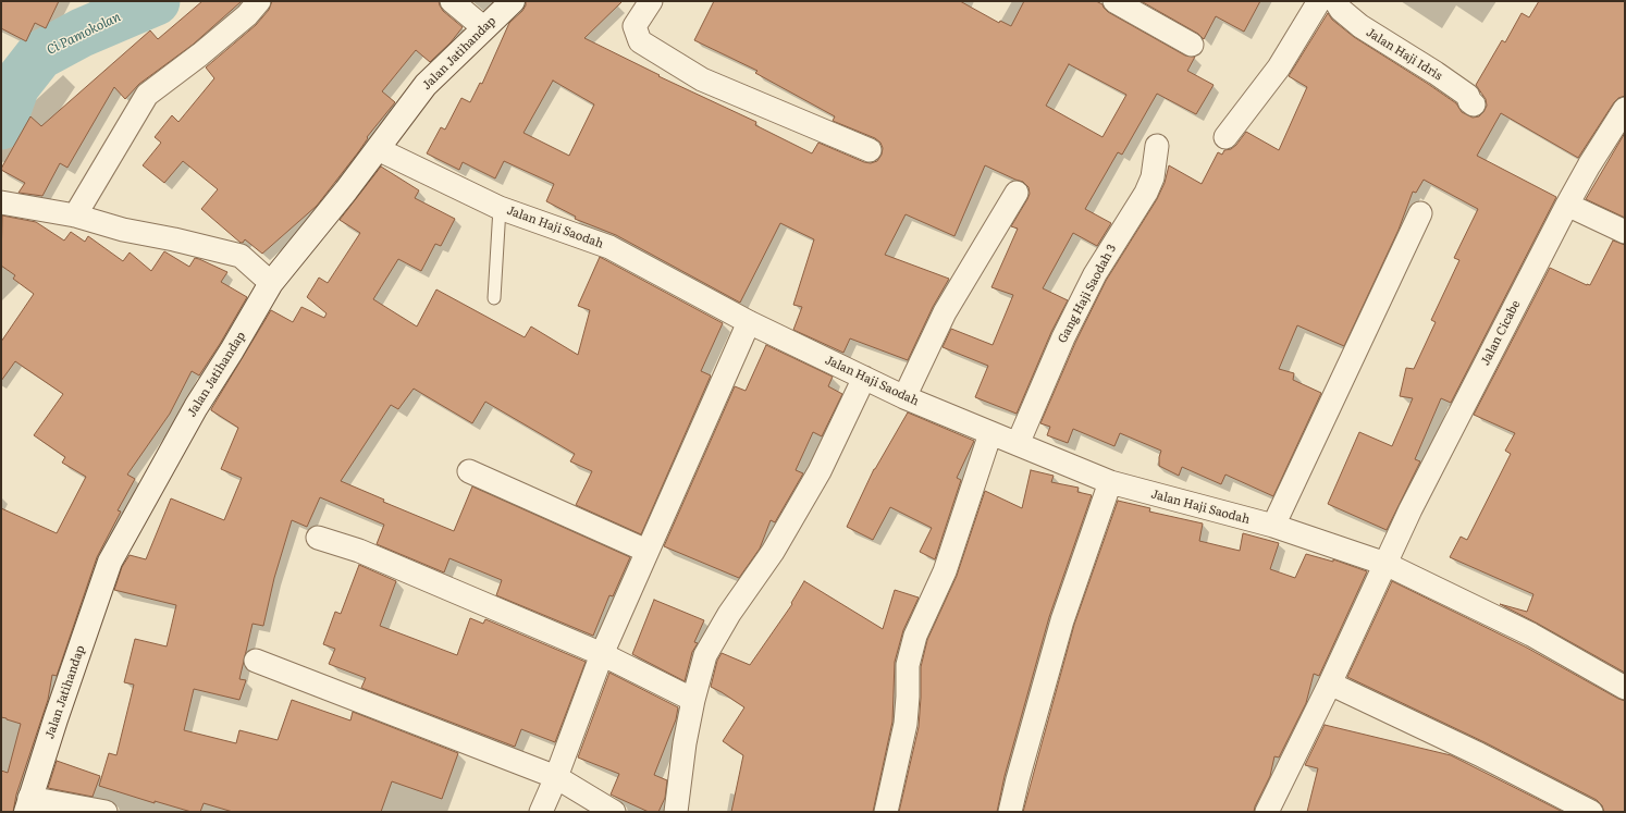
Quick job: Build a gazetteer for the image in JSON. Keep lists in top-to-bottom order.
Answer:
{
  "streets": {
    "street": [
      "Jalan Jatihandap",
      "Jalan Haji Idris",
      "Jalan Haji Saodah",
      "Gang Haji Saodah 3",
      "Jalan Cicabe"
    ]
  },
  "crossings": [
    ["Jalan Jatihandap", "Jalan Haji Saodah"],
    ["Jalan Haji Saodah", "Gang Haji Saodah 3"],
    ["Jalan Haji Saodah", "Jalan Cicabe"]
  ],
  "water": ["Ci Pamokolan"]
}
